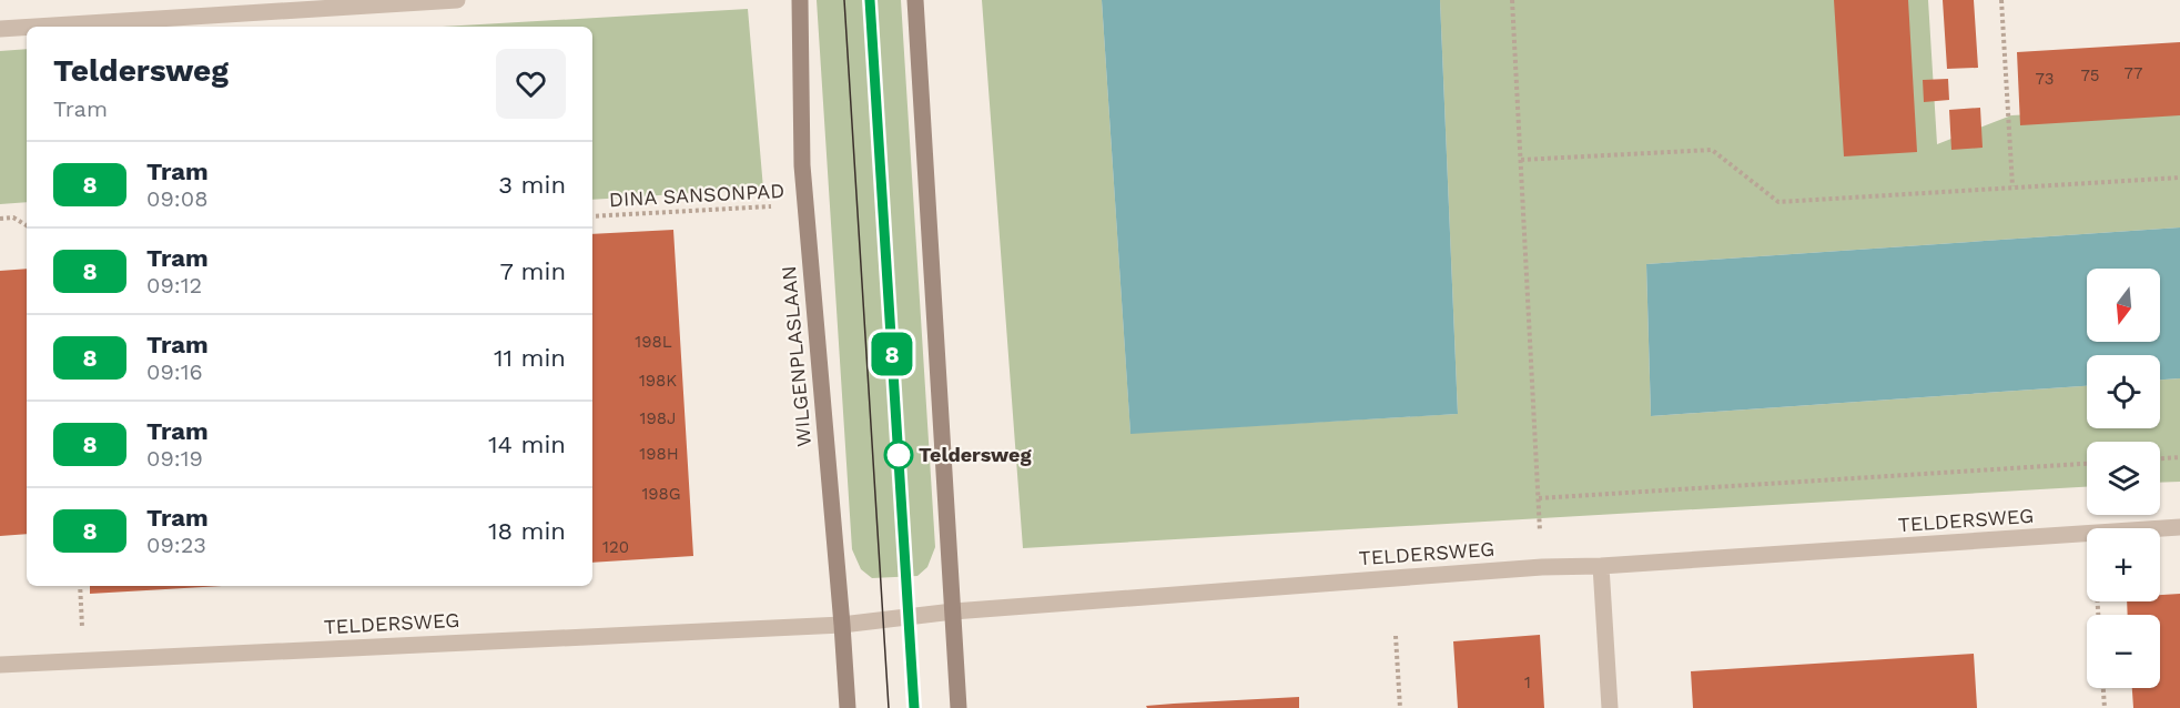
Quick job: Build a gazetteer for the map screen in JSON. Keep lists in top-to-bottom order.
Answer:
{
  "streets": {
    "street": ["WILGENPLASLAAN", "TELDERSWEG"],
    "path": ["DINA SANSONPAD"]
  },
  "crossings": [
    ["DINA SANSONPAD", "WILGENPLASLAAN"],
    ["WILGENPLASLAAN", "TELDERSWEG"]
  ],
  "places": ["Teldersweg"],
  "lines": ["tram line 8"],
  "house_numbers": [
    "77",
    "75",
    "73",
    "198L",
    "198K",
    "198J",
    "198H",
    "198G",
    "120",
    "1"
  ],
  "north": "bottom",
  "page": {
    "on_map": "8",
    "heading": ["Teldersweg", "Tram"],
    "list": [
      {
        "mark": "8",
        "name": "Tram",
        "note": "09:08",
        "value": "3 min"
      },
      {
        "mark": "8",
        "name": "Tram",
        "note": "09:12",
        "value": "7 min"
      },
      {
        "mark": "8",
        "name": "Tram",
        "note": "09:16",
        "value": "11 min"
      },
      {
        "mark": "8",
        "name": "Tram",
        "note": "09:19",
        "value": "14 min"
      },
      {
        "mark": "8",
        "name": "Tram",
        "note": "09:23",
        "value": "18 min"
      }
    ],
    "map_buttons": ["+", "−"]
  }
}
